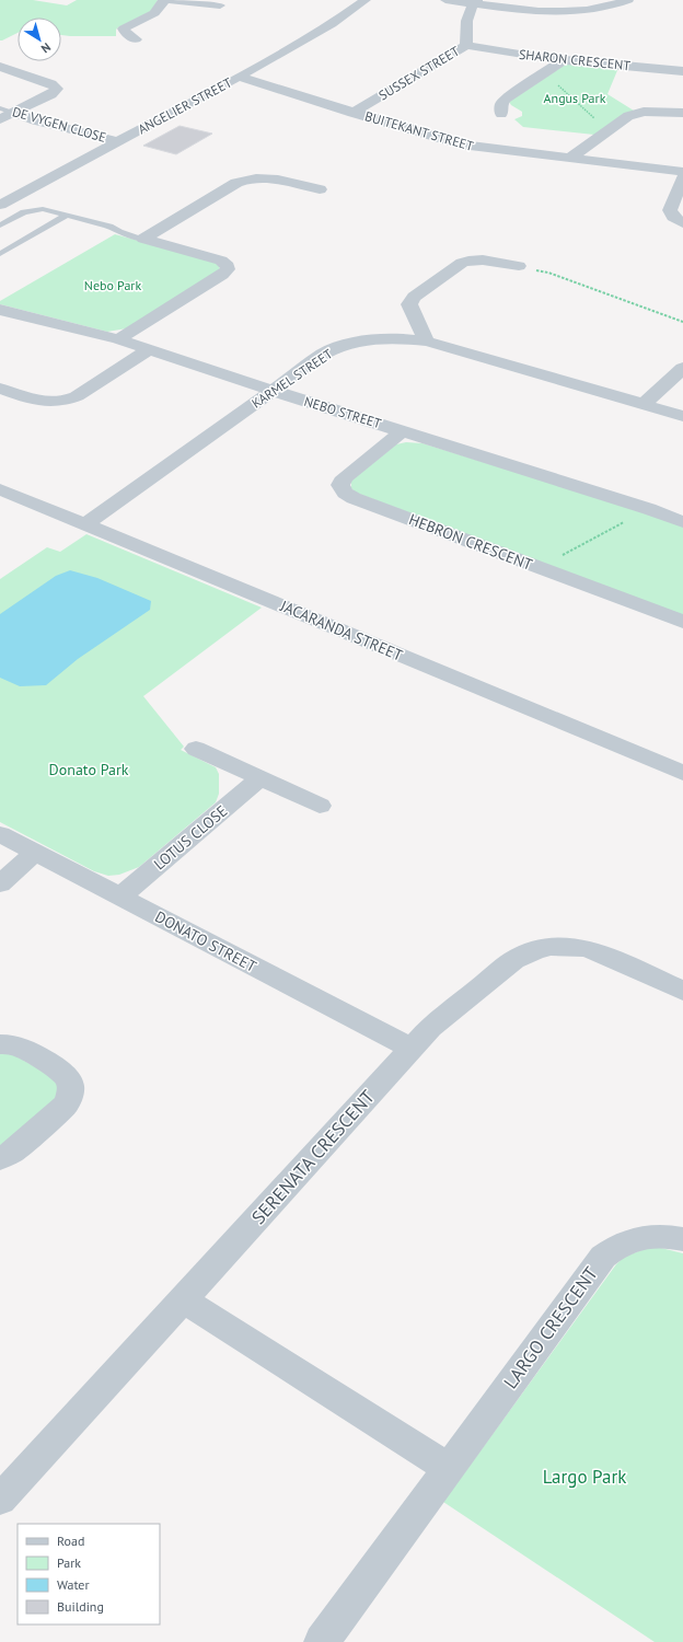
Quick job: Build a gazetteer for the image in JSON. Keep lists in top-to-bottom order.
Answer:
{
  "streets": {
    "street": [
      "SHARON CRESCENT",
      "SUSSEX STREET",
      "ANGELIER STREET",
      "DE VYGEN CLOSE",
      "BUITEKANT STREET",
      "KARMEL STREET",
      "NEBO STREET",
      "HEBRON CRESCENT",
      "JACARANDA STREET",
      "LOTUS CLOSE",
      "DONATO STREET",
      "SERENATA CRESCENT",
      "LARGO CRESCENT"
    ]
  },
  "crossings": [
    ["SHARON CRESCENT", "SUSSEX STREET"],
    ["SUSSEX STREET", "BUITEKANT STREET"],
    ["ANGELIER STREET", "DE VYGEN CLOSE"],
    ["ANGELIER STREET", "BUITEKANT STREET"],
    ["KARMEL STREET", "NEBO STREET"],
    ["KARMEL STREET", "JACARANDA STREET"],
    ["NEBO STREET", "HEBRON CRESCENT"],
    ["LOTUS CLOSE", "DONATO STREET"],
    ["DONATO STREET", "SERENATA CRESCENT"]
  ],
  "parks": [
    "Angus Park",
    "Nebo Park",
    "Donato Park",
    "Largo Park"
  ],
  "legend": [
    "Road",
    "Park",
    "Water",
    "Building"
  ],
  "north": "bottom right"
}
